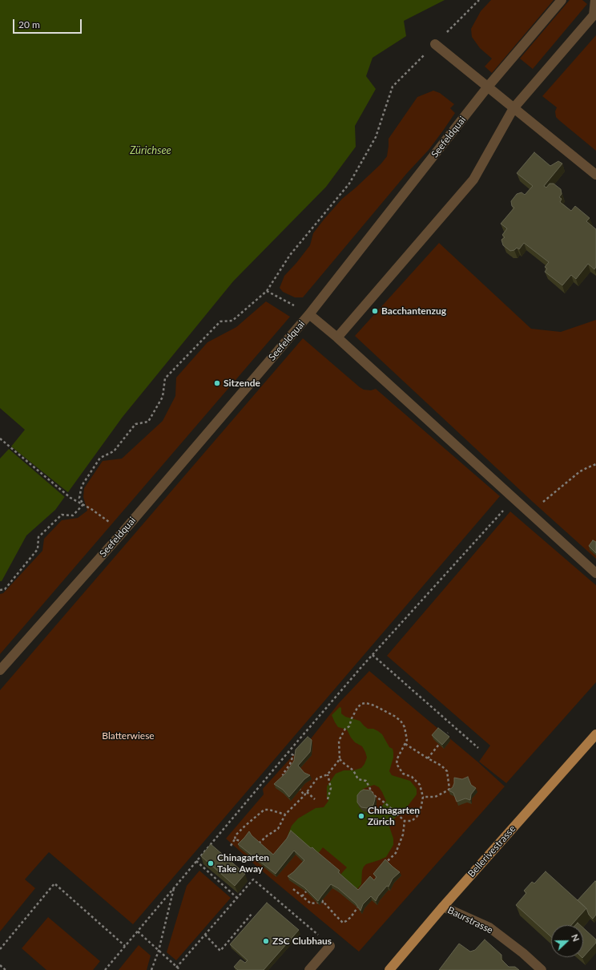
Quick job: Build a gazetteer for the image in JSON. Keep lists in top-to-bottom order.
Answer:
{
  "streets": {
    "main road": ["Bellerivestrasse"],
    "street": ["Seefeldquai", "Baurstrasse"]
  },
  "crossings": [
    ["Bellerivestrasse", "Baurstrasse"]
  ],
  "water": ["Zürichsee"],
  "parks": ["Blatterwiese"],
  "places": [
    "Bacchantenzug",
    "Sitzende",
    "Chinagarten Zürich",
    "Chinagarten Take Away",
    "ZSC Clubhaus"
  ],
  "scale_bar": "20 m",
  "north": "right"
}
